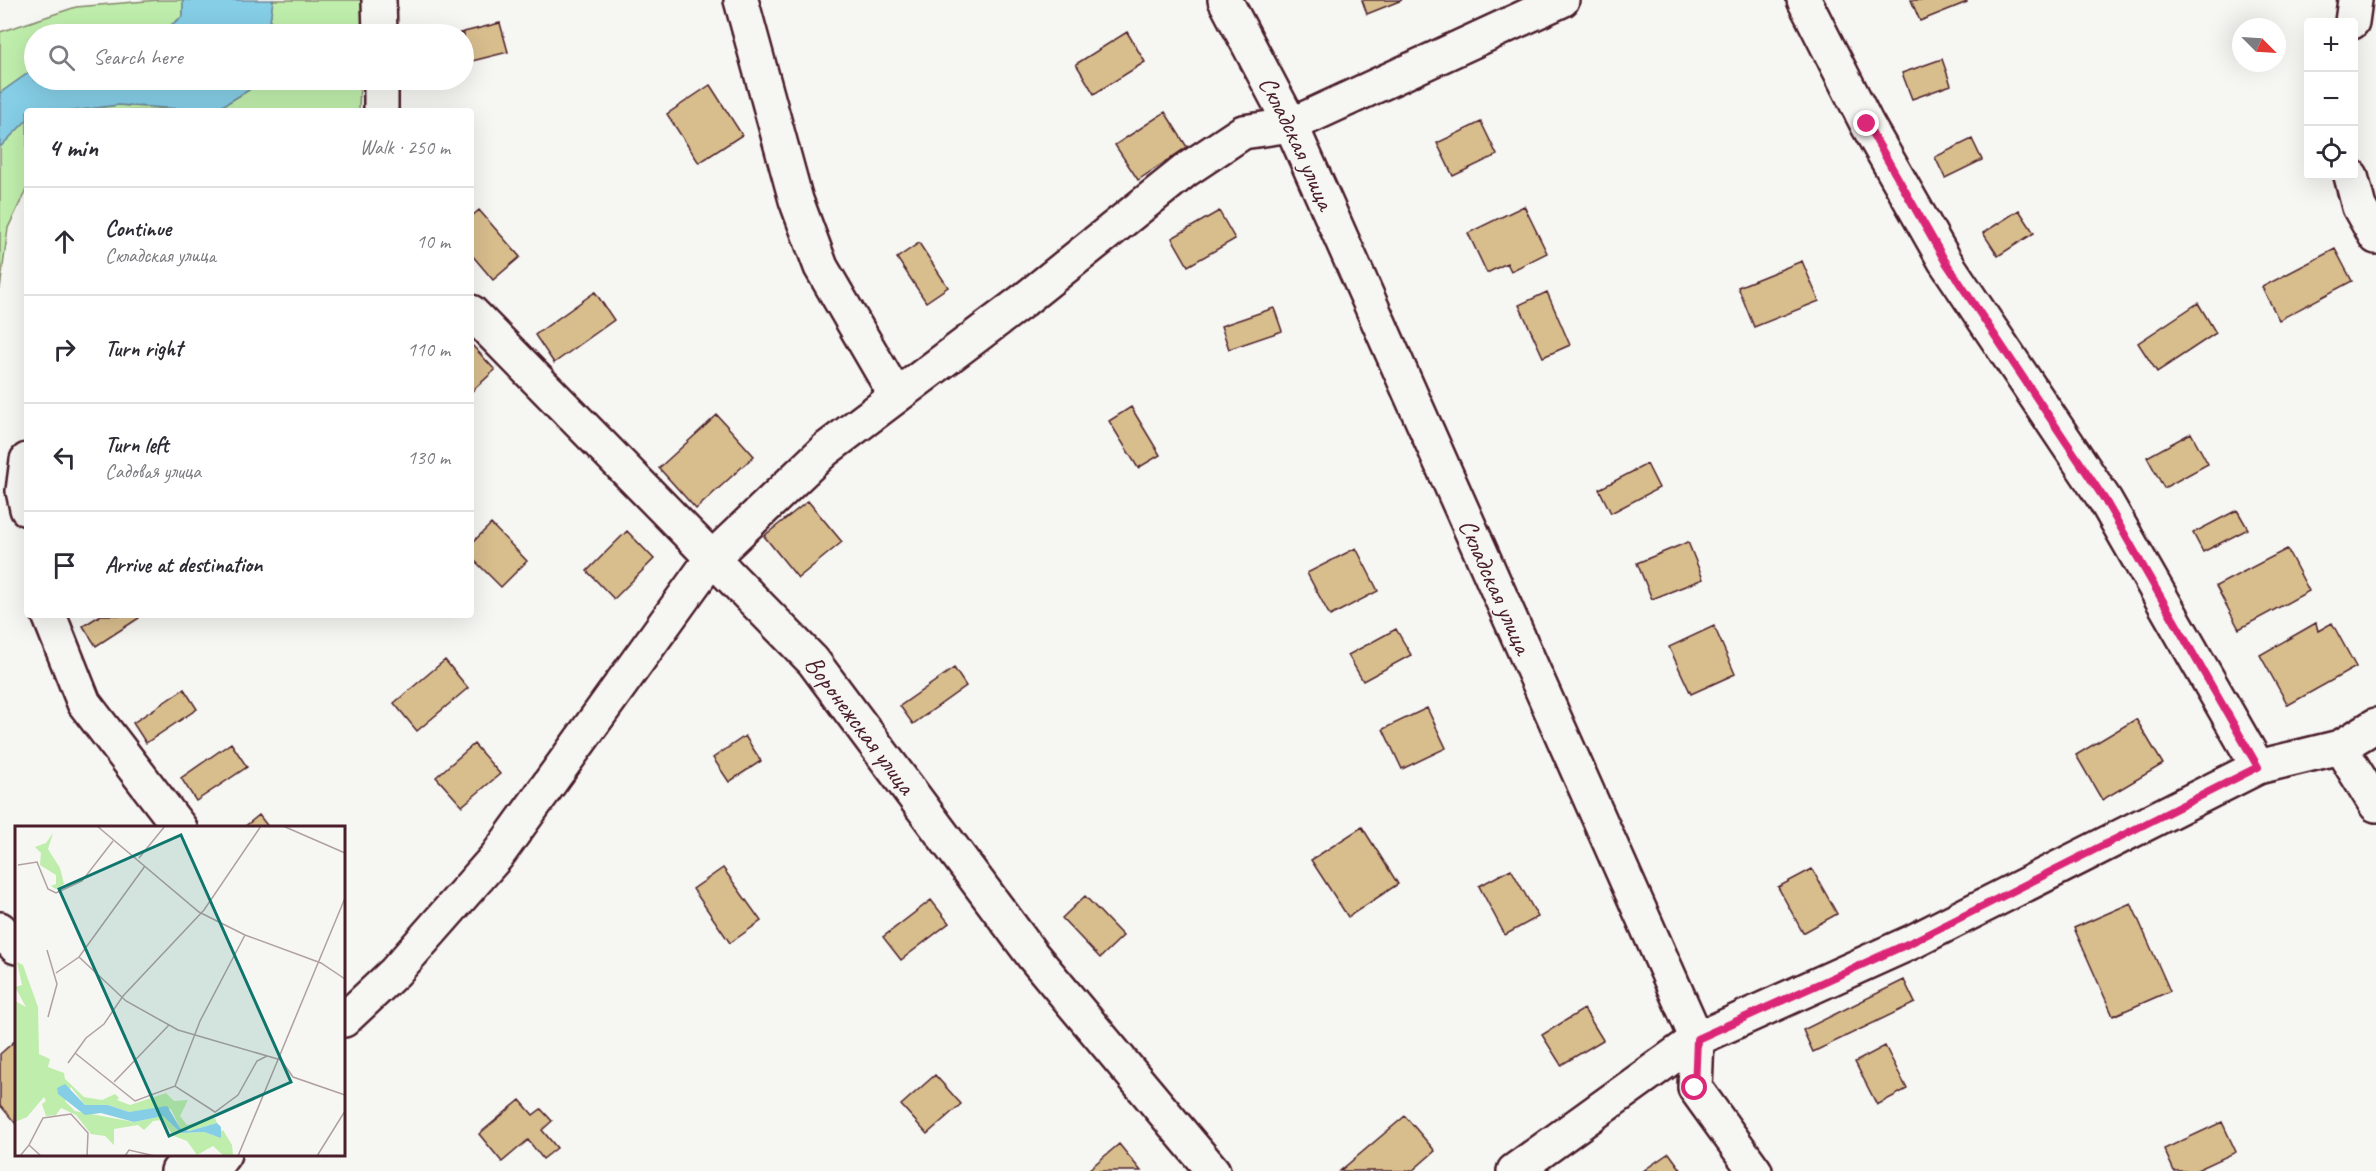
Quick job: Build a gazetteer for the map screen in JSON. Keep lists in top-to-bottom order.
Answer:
{
  "streets": {
    "street": ["Складская улица", "Воронежская улица"]
  },
  "north": "bottom right",
  "page": {
    "map_buttons": ["+", "−"],
    "search": "Search here",
    "heading": ["4 min", "Walk · 250 m"],
    "list": [
      ["Continue", "Складская улица", "10 m"],
      ["Turn right", "110 m"],
      ["Turn left", "Садовая улица", "130 m"],
      "Arrive at destination"
    ]
  }
}
